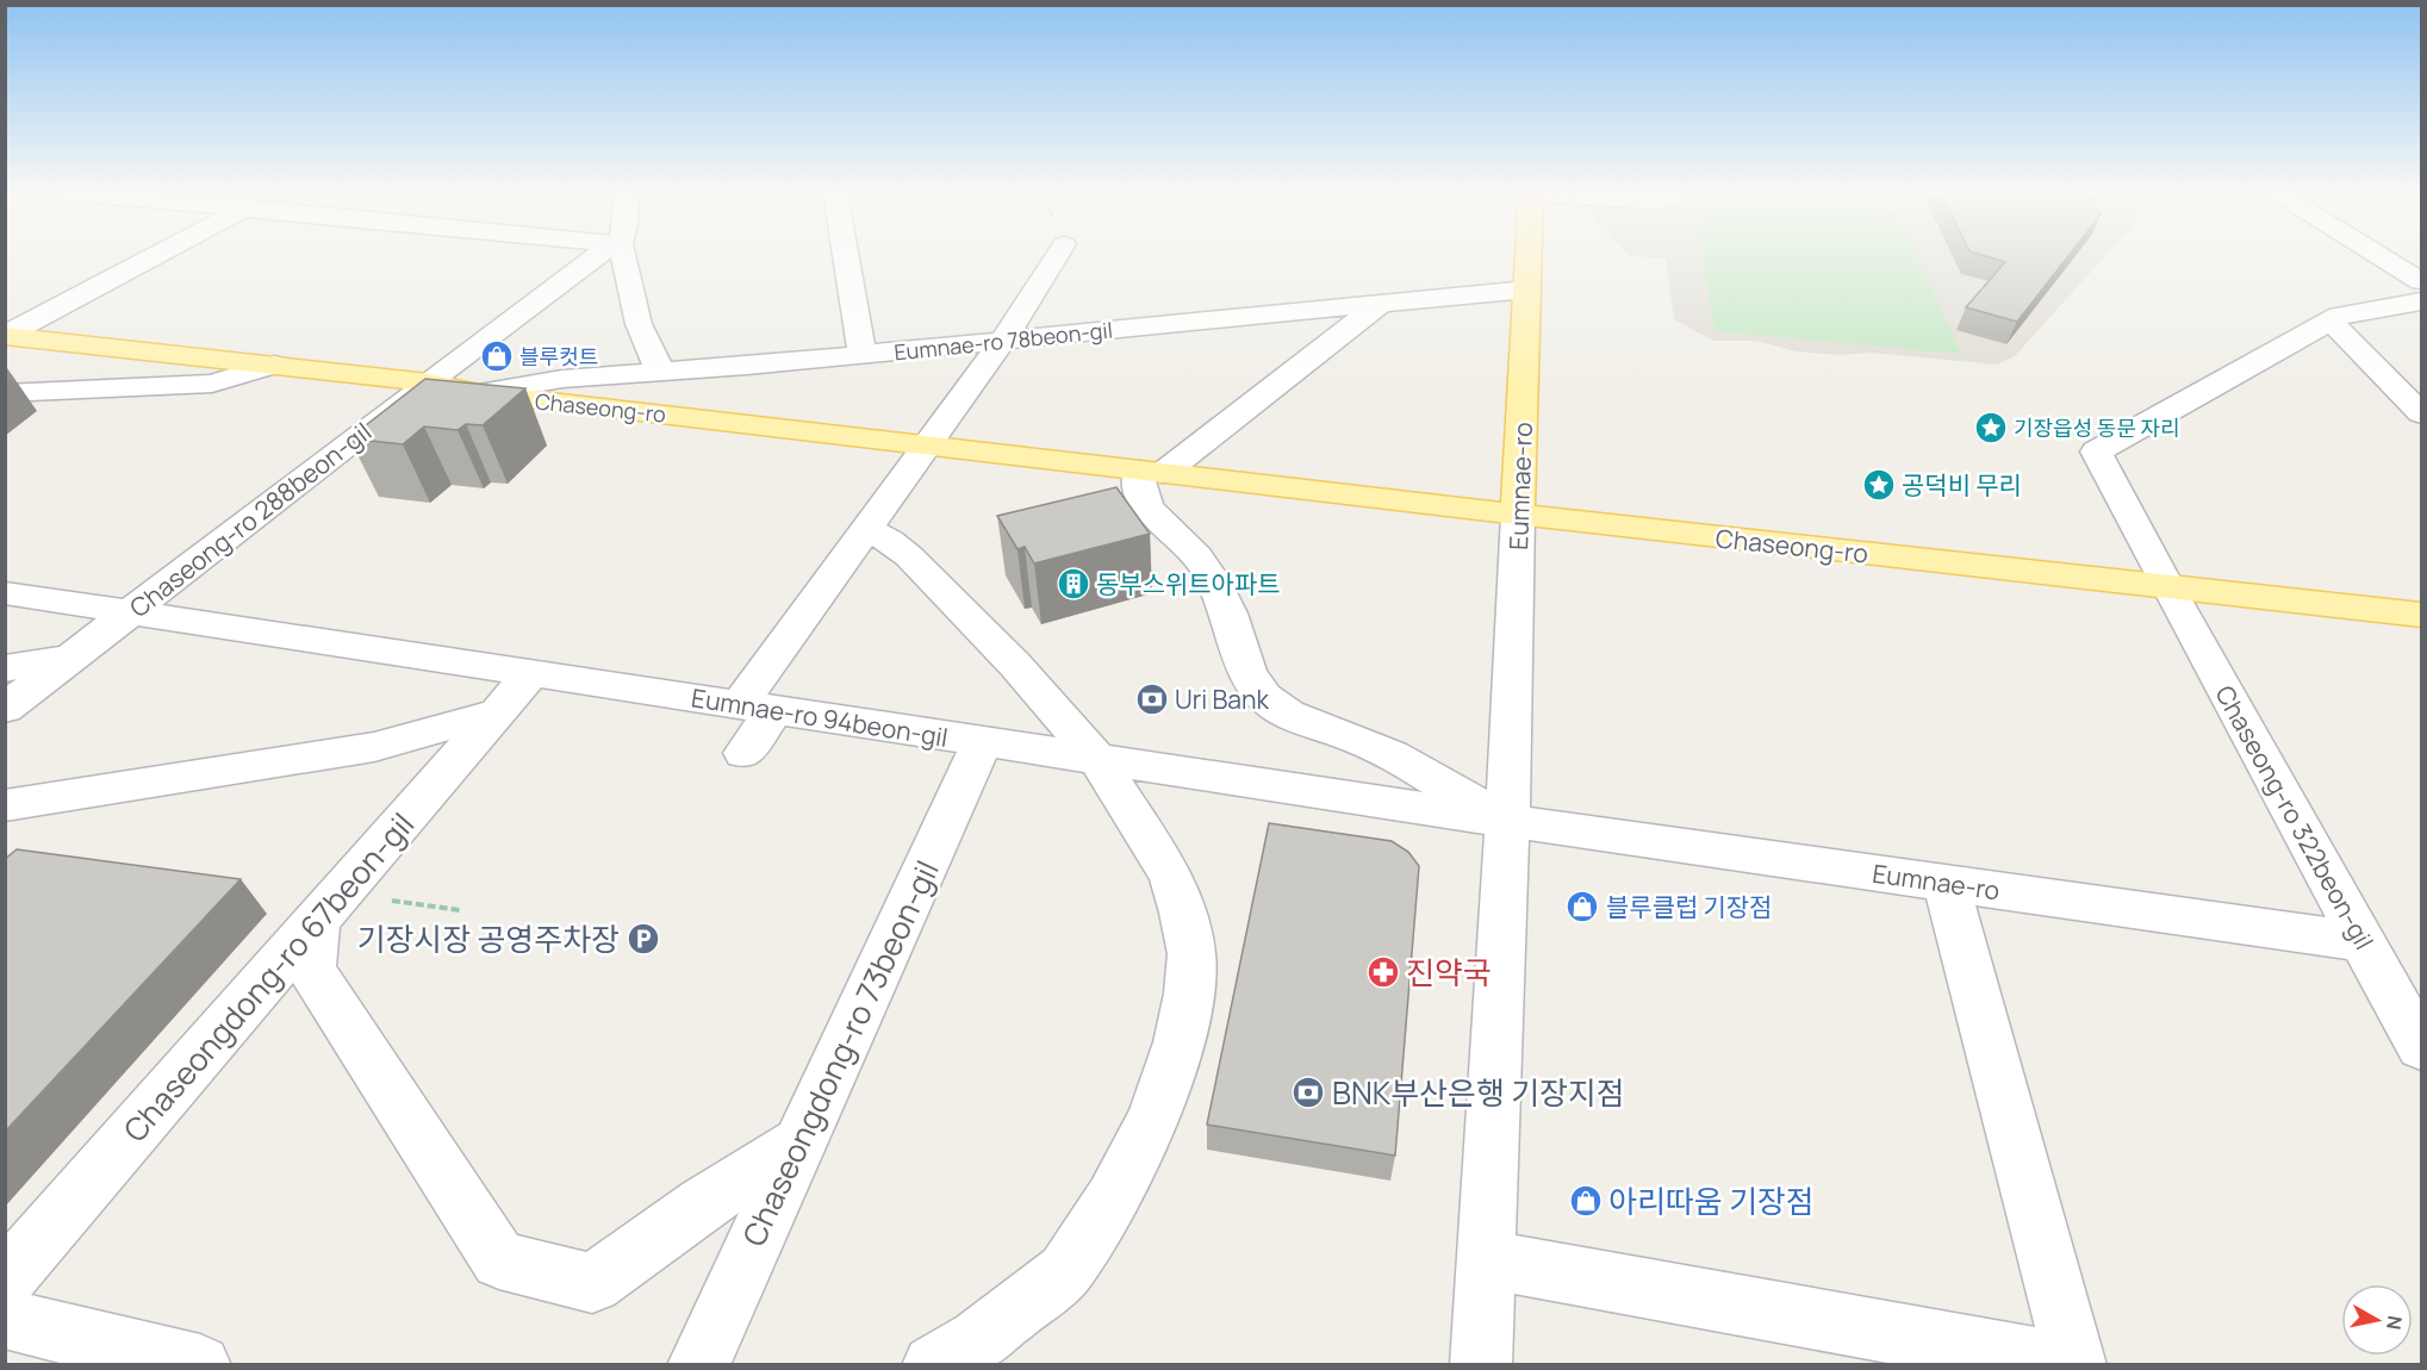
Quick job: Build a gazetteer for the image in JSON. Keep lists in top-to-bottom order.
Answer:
{
  "streets": {
    "main road": ["Chaseong-ro", "Eumnae-ro"],
    "street": [
      "Eumnae-ro 78beon-gil",
      "Chaseong-ro 288beon-gil",
      "Eumnae-ro 94beon-gil",
      "Chaseong-ro 322beon-gil",
      "Chaseongdong-ro 67beon-gil",
      "Chaseongdong-ro 73beon-gil"
    ]
  },
  "crossings": [
    ["Eumnae-ro 78beon-gil", "Chaseong-ro"],
    ["Eumnae-ro 78beon-gil", "Eumnae-ro"],
    ["Chaseong-ro", "Eumnae-ro"],
    ["Chaseong-ro", "Chaseong-ro 288beon-gil"],
    ["Chaseong-ro", "Chaseong-ro 322beon-gil"],
    ["Eumnae-ro", "Eumnae-ro 94beon-gil"],
    ["Eumnae-ro", "Chaseong-ro 322beon-gil"],
    ["Chaseong-ro 288beon-gil", "Eumnae-ro 94beon-gil"],
    ["Eumnae-ro 94beon-gil", "Chaseongdong-ro 67beon-gil"],
    ["Eumnae-ro 94beon-gil", "Chaseongdong-ro 73beon-gil"]
  ],
  "places": {
    "shop": ["블루컷트", "블루클럽 기장점", "아리따움 기장점"],
    "place": ["기장읍성 동문 자리", "공덕비 무리"],
    "building": ["동부스위트아파트"],
    "bank": ["Uri Bank", "BNK부산은행 기장지점"],
    "parking": ["기장시장 공영주차장"],
    "pharmacy": ["진약국"]
  },
  "north": "right"
}
